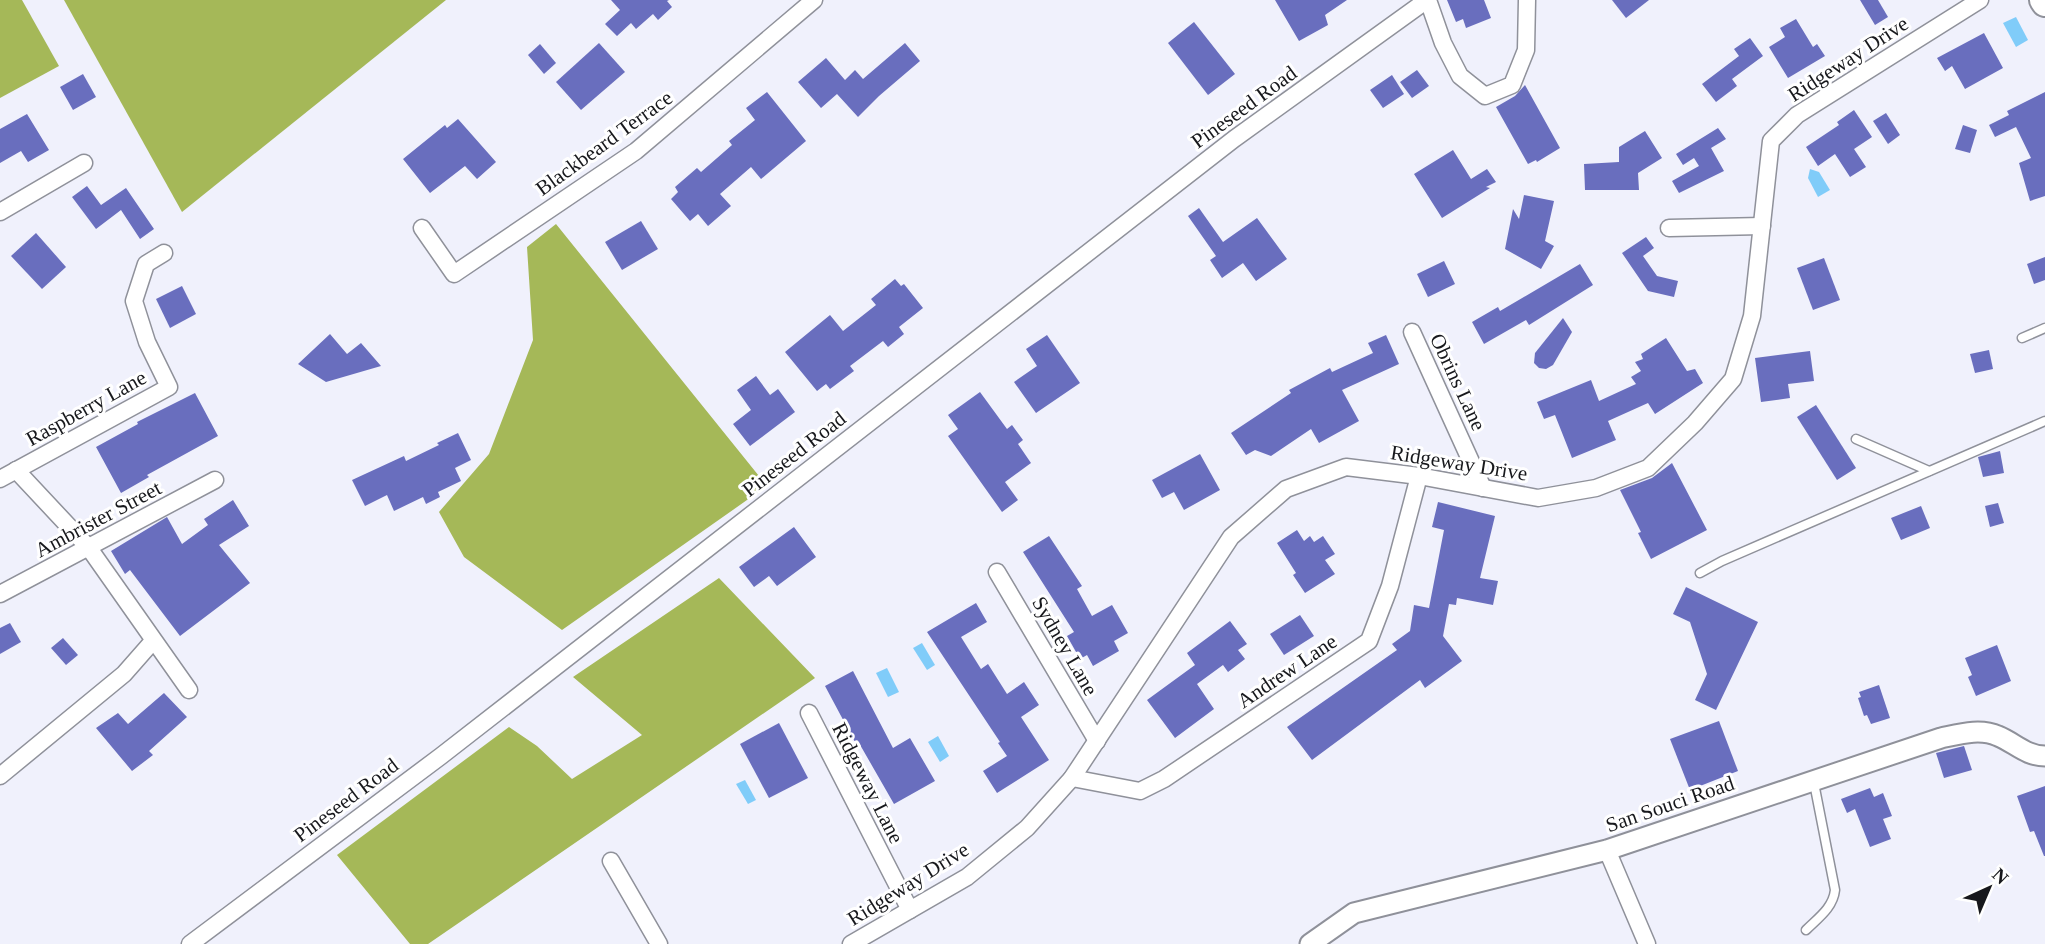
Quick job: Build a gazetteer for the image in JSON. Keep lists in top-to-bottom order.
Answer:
{
  "streets": {
    "street": [
      "Ridgeway Drive",
      "Pineseed Road",
      "Blackbeard Terrace",
      "Obrins Lane",
      "Raspberry Lane",
      "Ambrister Street",
      "Sydney Lane",
      "Andrew Lane",
      "Ridgeway Lane",
      "San Souci Road"
    ]
  },
  "crossings": [
    ["Ridgeway Drive", "Obrins Lane"],
    ["Ridgeway Drive", "Sydney Lane"],
    ["Ridgeway Drive", "Andrew Lane"],
    ["Ridgeway Drive", "Ridgeway Lane"]
  ],
  "north": "top right"
}
